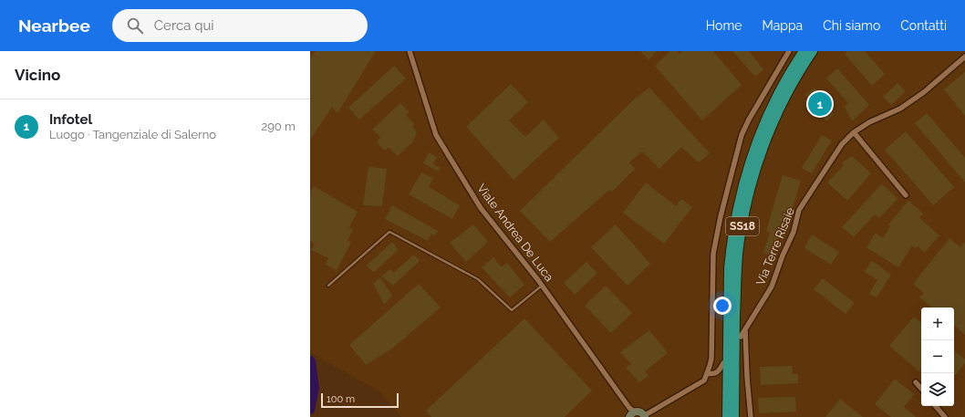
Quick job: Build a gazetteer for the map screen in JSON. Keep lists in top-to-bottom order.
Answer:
{
  "streets": {
    "highway": ["SS18"],
    "street": ["Viale Andrea De Luca", "Via Terre Risaie"]
  },
  "scale_bar": "100 m",
  "page": {
    "header": "Nearbee",
    "search": "Cerca qui",
    "nav": [
      "Home",
      "Mappa",
      "Chi siamo",
      "Contatti"
    ],
    "heading": "Vicino",
    "pins": "1",
    "list": [
      {
        "mark": "1",
        "name": "Infotel",
        "note": "Luogo · Tangenziale di Salerno",
        "value": "290 m"
      }
    ],
    "map_buttons": ["+", "−"],
    "scale": "100 m"
  }
}
